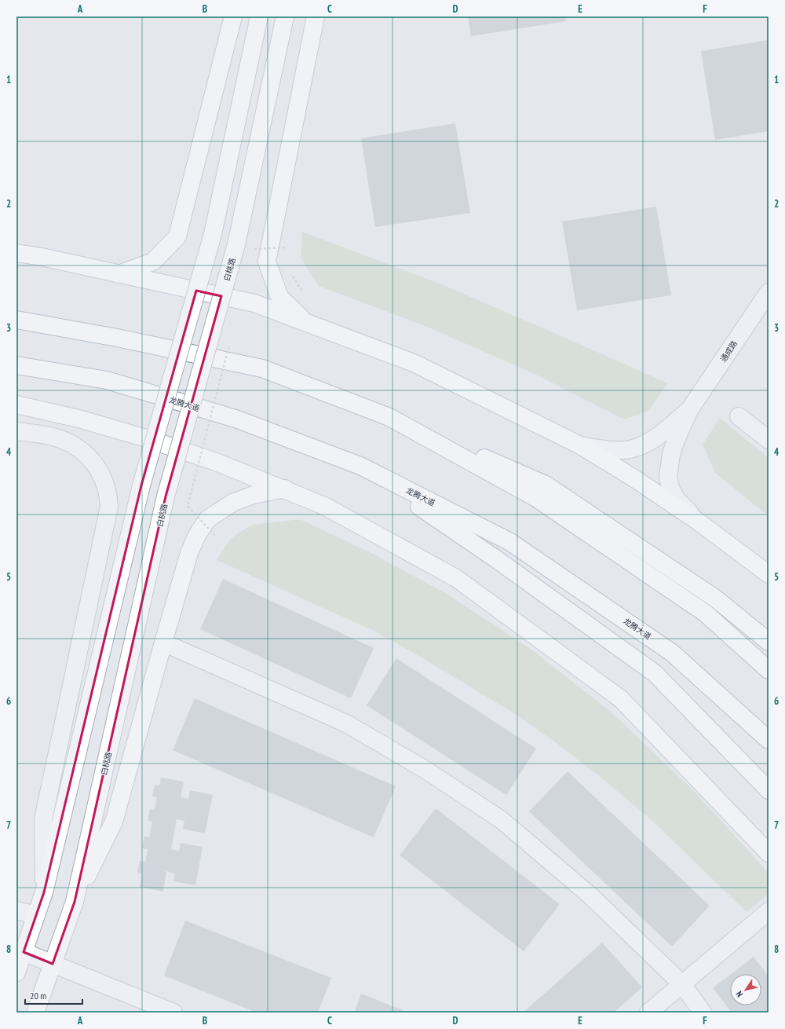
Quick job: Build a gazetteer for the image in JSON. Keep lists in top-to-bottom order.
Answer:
{
  "streets": {
    "main road": ["白桃路", "龙腾大道"],
    "street": ["通成路"]
  },
  "scale_bar": "20 m",
  "north": "bottom left",
  "grid": {
    "columns": [
      "A",
      "B",
      "C",
      "D",
      "E",
      "F"
    ],
    "rows": [
      "1",
      "2",
      "3",
      "4",
      "5",
      "6",
      "7",
      "8"
    ]
  }
}
